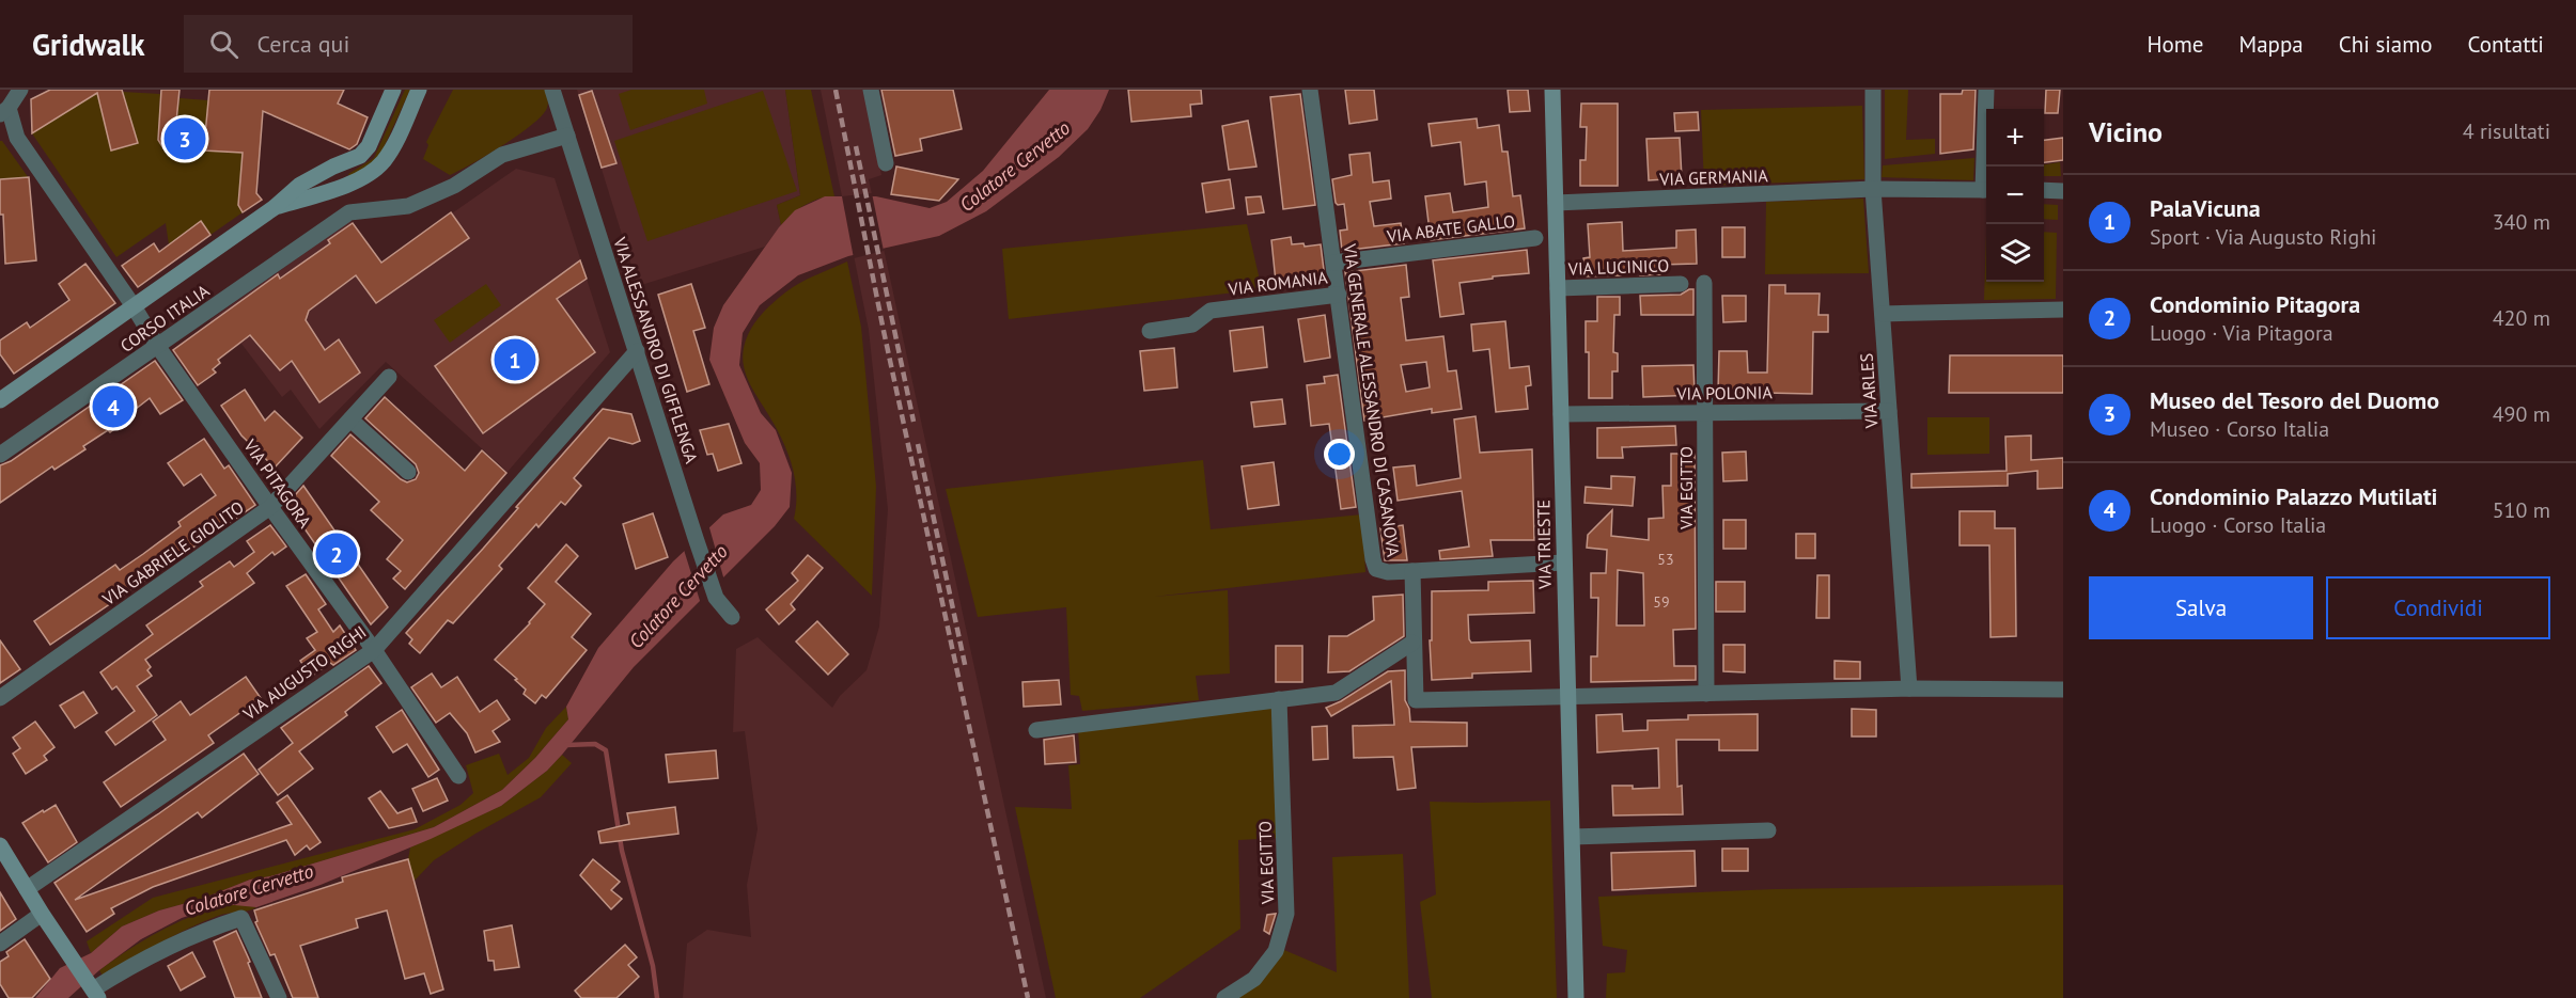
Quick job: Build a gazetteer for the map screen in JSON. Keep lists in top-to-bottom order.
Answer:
{
  "streets": {
    "street": [
      "VIA GERMANIA",
      "VIA ABATE GALLO",
      "VIA LUCINICO",
      "VIA ROMANIA",
      "CORSO ITALIA",
      "VIA ALESSANDRO DI GIFFLENGA",
      "VIA ARLES",
      "VIA POLONIA",
      "VIA GENERALE ALESSANDRO DI CASANOVA",
      "VIA PITAGORA",
      "VIA EGITTO",
      "VIA TRIESTE",
      "VIA GABRIELE GIOLITO",
      "VIA AUGUSTO RIGHI"
    ]
  },
  "crossings": [
    ["VIA GERMANIA", "VIA ARLES"],
    ["VIA GERMANIA", "VIA TRIESTE"],
    ["VIA ABATE GALLO", "VIA GENERALE ALESSANDRO DI CASANOVA"],
    ["VIA LUCINICO", "VIA TRIESTE"],
    ["VIA ROMANIA", "VIA GENERALE ALESSANDRO DI CASANOVA"],
    ["CORSO ITALIA", "VIA ALESSANDRO DI GIFFLENGA"],
    ["CORSO ITALIA", "VIA PITAGORA"],
    ["VIA ALESSANDRO DI GIFFLENGA", "VIA AUGUSTO RIGHI"],
    ["VIA ARLES", "VIA POLONIA"],
    ["VIA POLONIA", "VIA EGITTO"],
    ["VIA POLONIA", "VIA TRIESTE"],
    ["VIA GENERALE ALESSANDRO DI CASANOVA", "VIA TRIESTE"],
    ["VIA PITAGORA", "VIA GABRIELE GIOLITO"],
    ["VIA PITAGORA", "VIA AUGUSTO RIGHI"]
  ],
  "water": ["Colatore Cervetto"],
  "house_numbers": ["53", "59"],
  "page": {
    "header": "Gridwalk",
    "search": "Cerca qui",
    "nav": [
      "Home",
      "Mappa",
      "Chi siamo",
      "Contatti"
    ],
    "heading": ["Vicino", "4 risultati"],
    "map_buttons": ["+", "−"],
    "pins": [
      "3",
      "1",
      "4",
      "2"
    ],
    "list": [
      {
        "mark": "1",
        "name": "PalaVicuna",
        "note": "Sport · Via Augusto Righi",
        "value": "340 m"
      },
      {
        "mark": "2",
        "name": "Condominio Pitagora",
        "note": "Luogo · Via Pitagora",
        "value": "420 m"
      },
      {
        "mark": "3",
        "name": "Museo del Tesoro del Duomo",
        "note": "Museo · Corso Italia",
        "value": "490 m"
      },
      {
        "mark": "4",
        "name": "Condominio Palazzo Mutilati",
        "note": "Luogo · Corso Italia",
        "value": "510 m"
      }
    ],
    "buttons": ["Salva", "Condividi"]
  }
}
